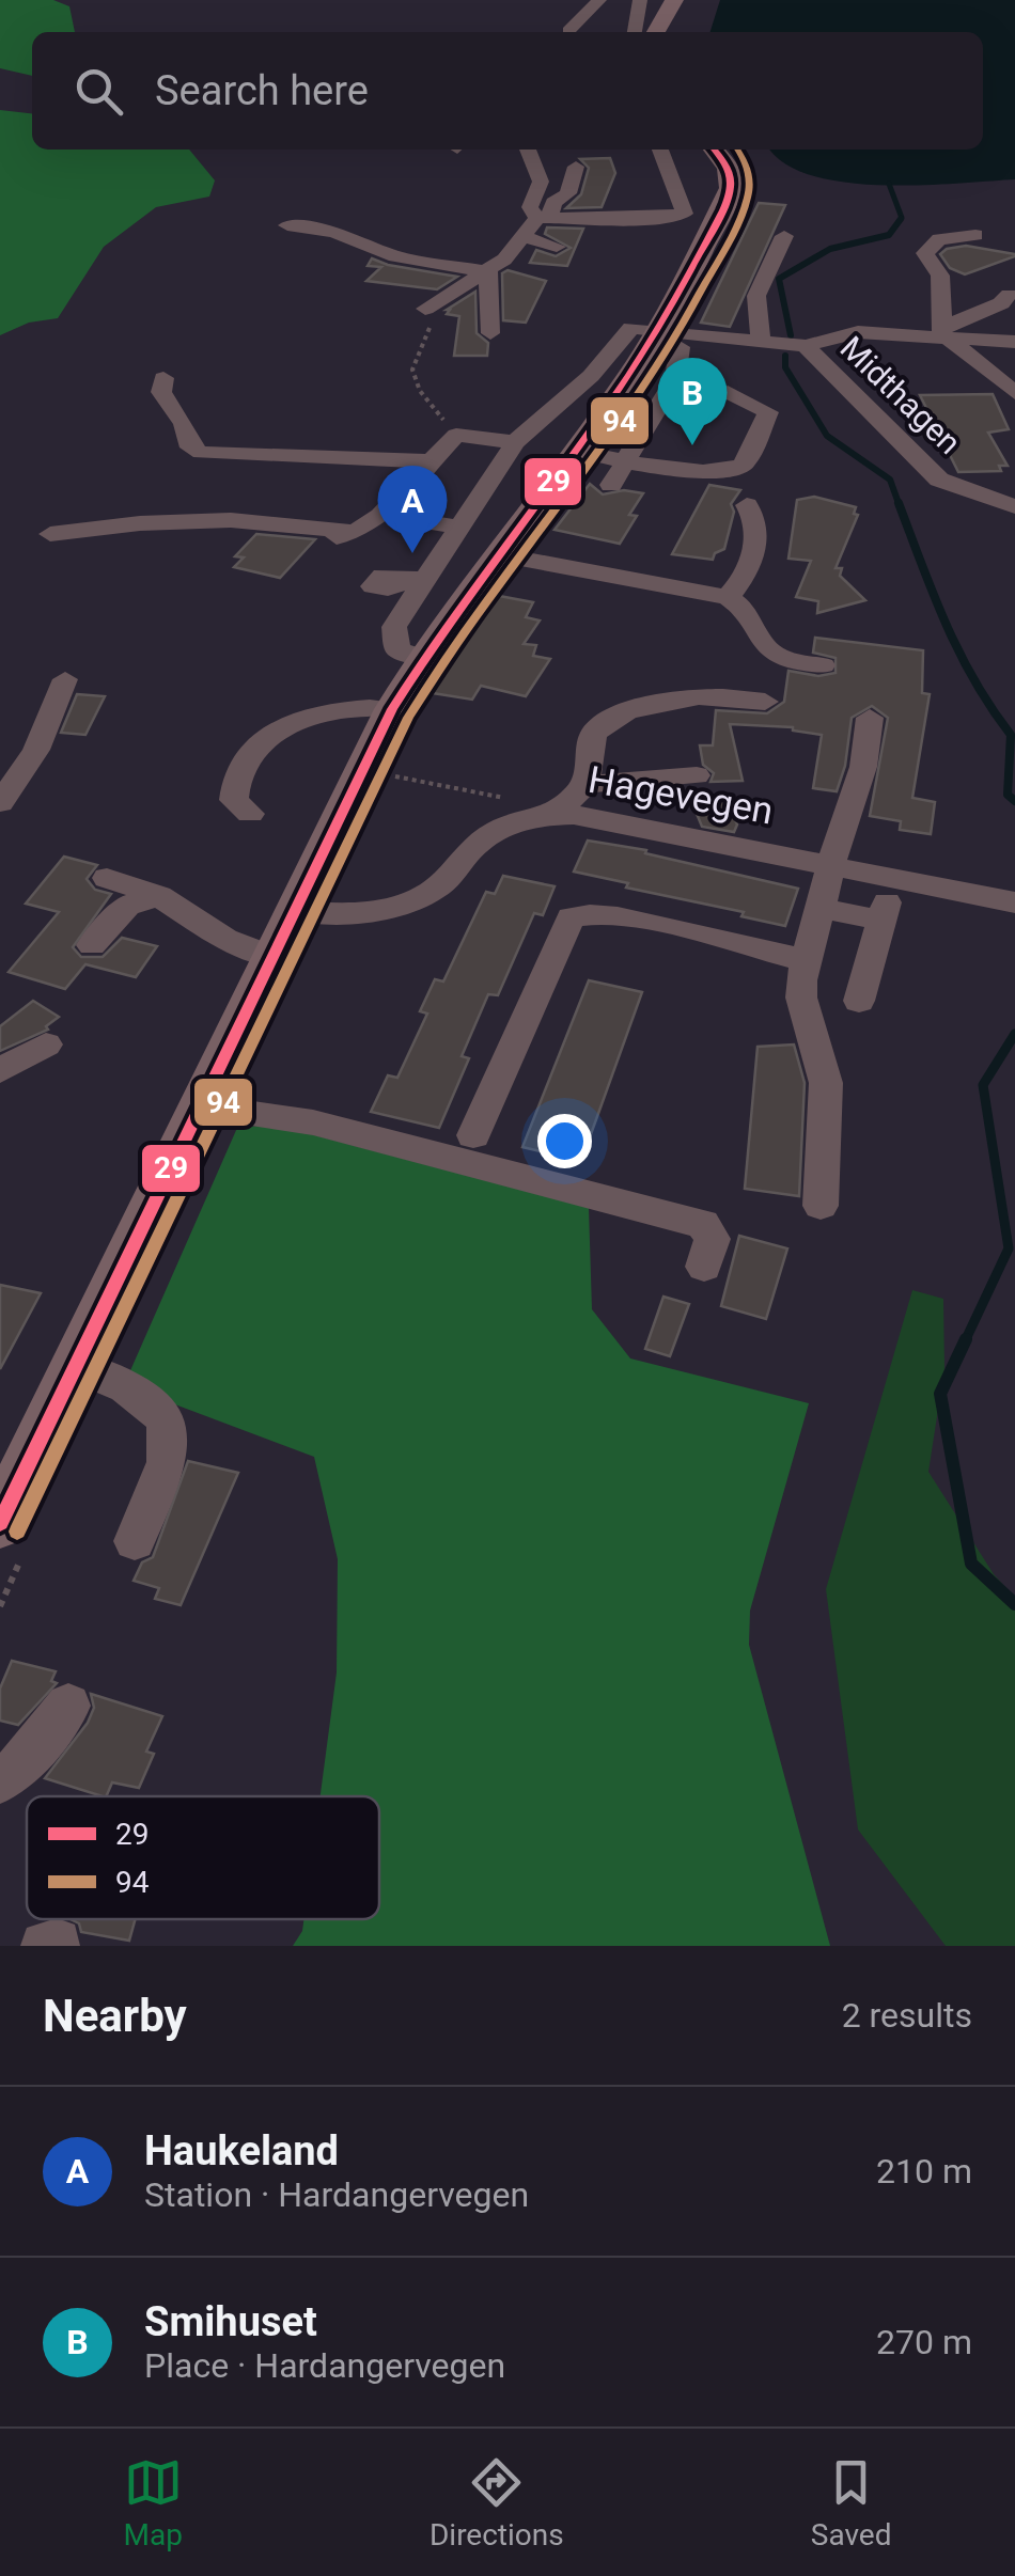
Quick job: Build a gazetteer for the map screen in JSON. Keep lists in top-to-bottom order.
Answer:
{
  "streets": {
    "street": ["Midthagen", "Hagevegen"]
  },
  "lines": ["transit line 29", "transit line 94"],
  "legend": ["29", "94"],
  "page": {
    "search": "Search here",
    "pins": ["B", "A"],
    "heading": ["Nearby", "2 results"],
    "list": [
      {
        "mark": "A",
        "name": "Haukeland",
        "note": "Station · Hardangervegen",
        "value": "210 m"
      },
      {
        "mark": "B",
        "name": "Smihuset",
        "note": "Place · Hardangervegen",
        "value": "270 m"
      }
    ],
    "nav": ["Map", "Directions", "Saved"]
  }
}
